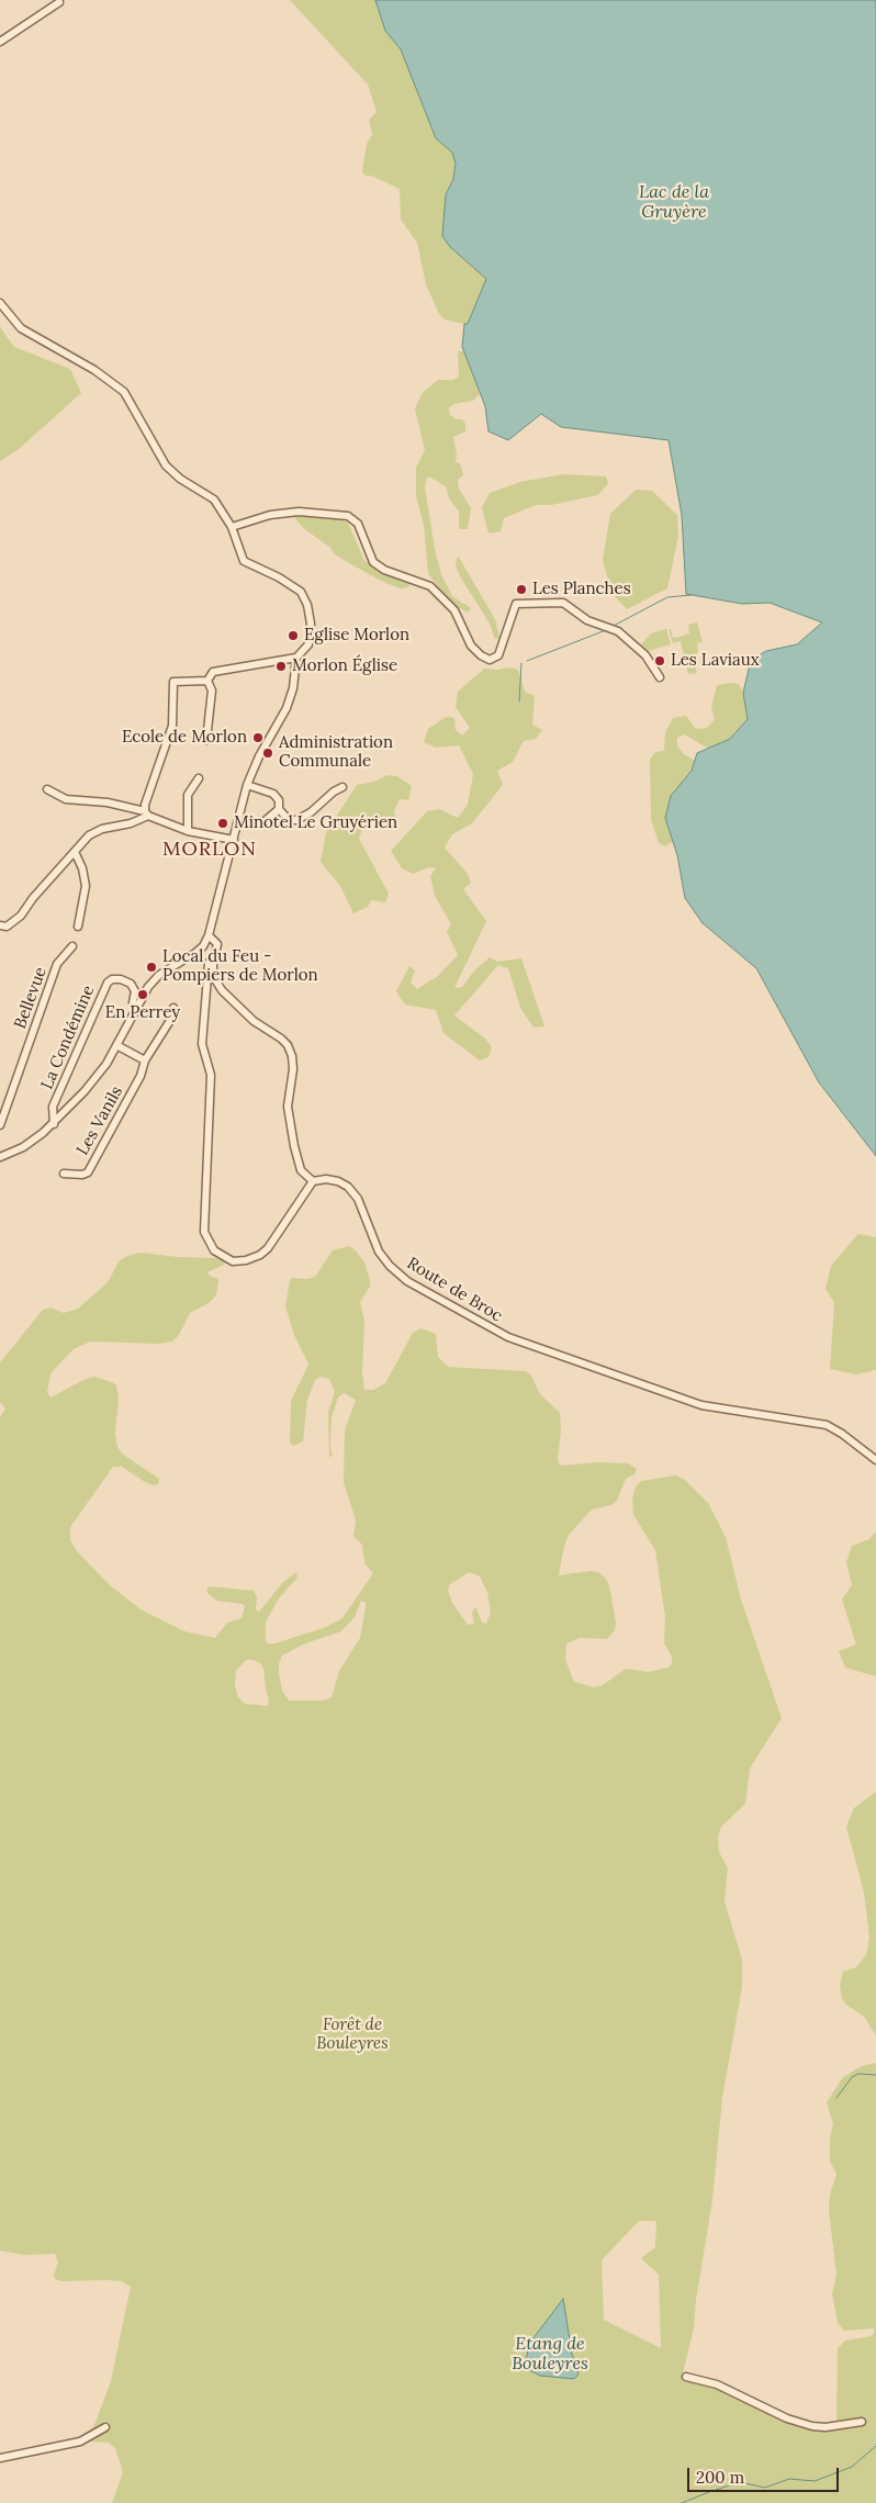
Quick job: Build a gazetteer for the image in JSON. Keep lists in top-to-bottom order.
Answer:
{
  "streets": {
    "street": [
      "Bellevue",
      "La Condémine",
      "Les Vanils",
      "Route de Broc"
    ]
  },
  "districts": ["MORLON"],
  "water": ["Lac de la Gruyère", "Etang de Bouleyres"],
  "parks": ["Forêt de Bouleyres"],
  "places": [
    "Les Planches",
    "Eglise Morlon",
    "Les Laviaux",
    "Morlon Église",
    "Ecole de Morlon",
    "Administration Communale",
    "Minotel Le Gruyérien",
    "Local du Feu - Pompiers de Morlon",
    "En Perrey"
  ],
  "scale_bar": "200 m"
}
